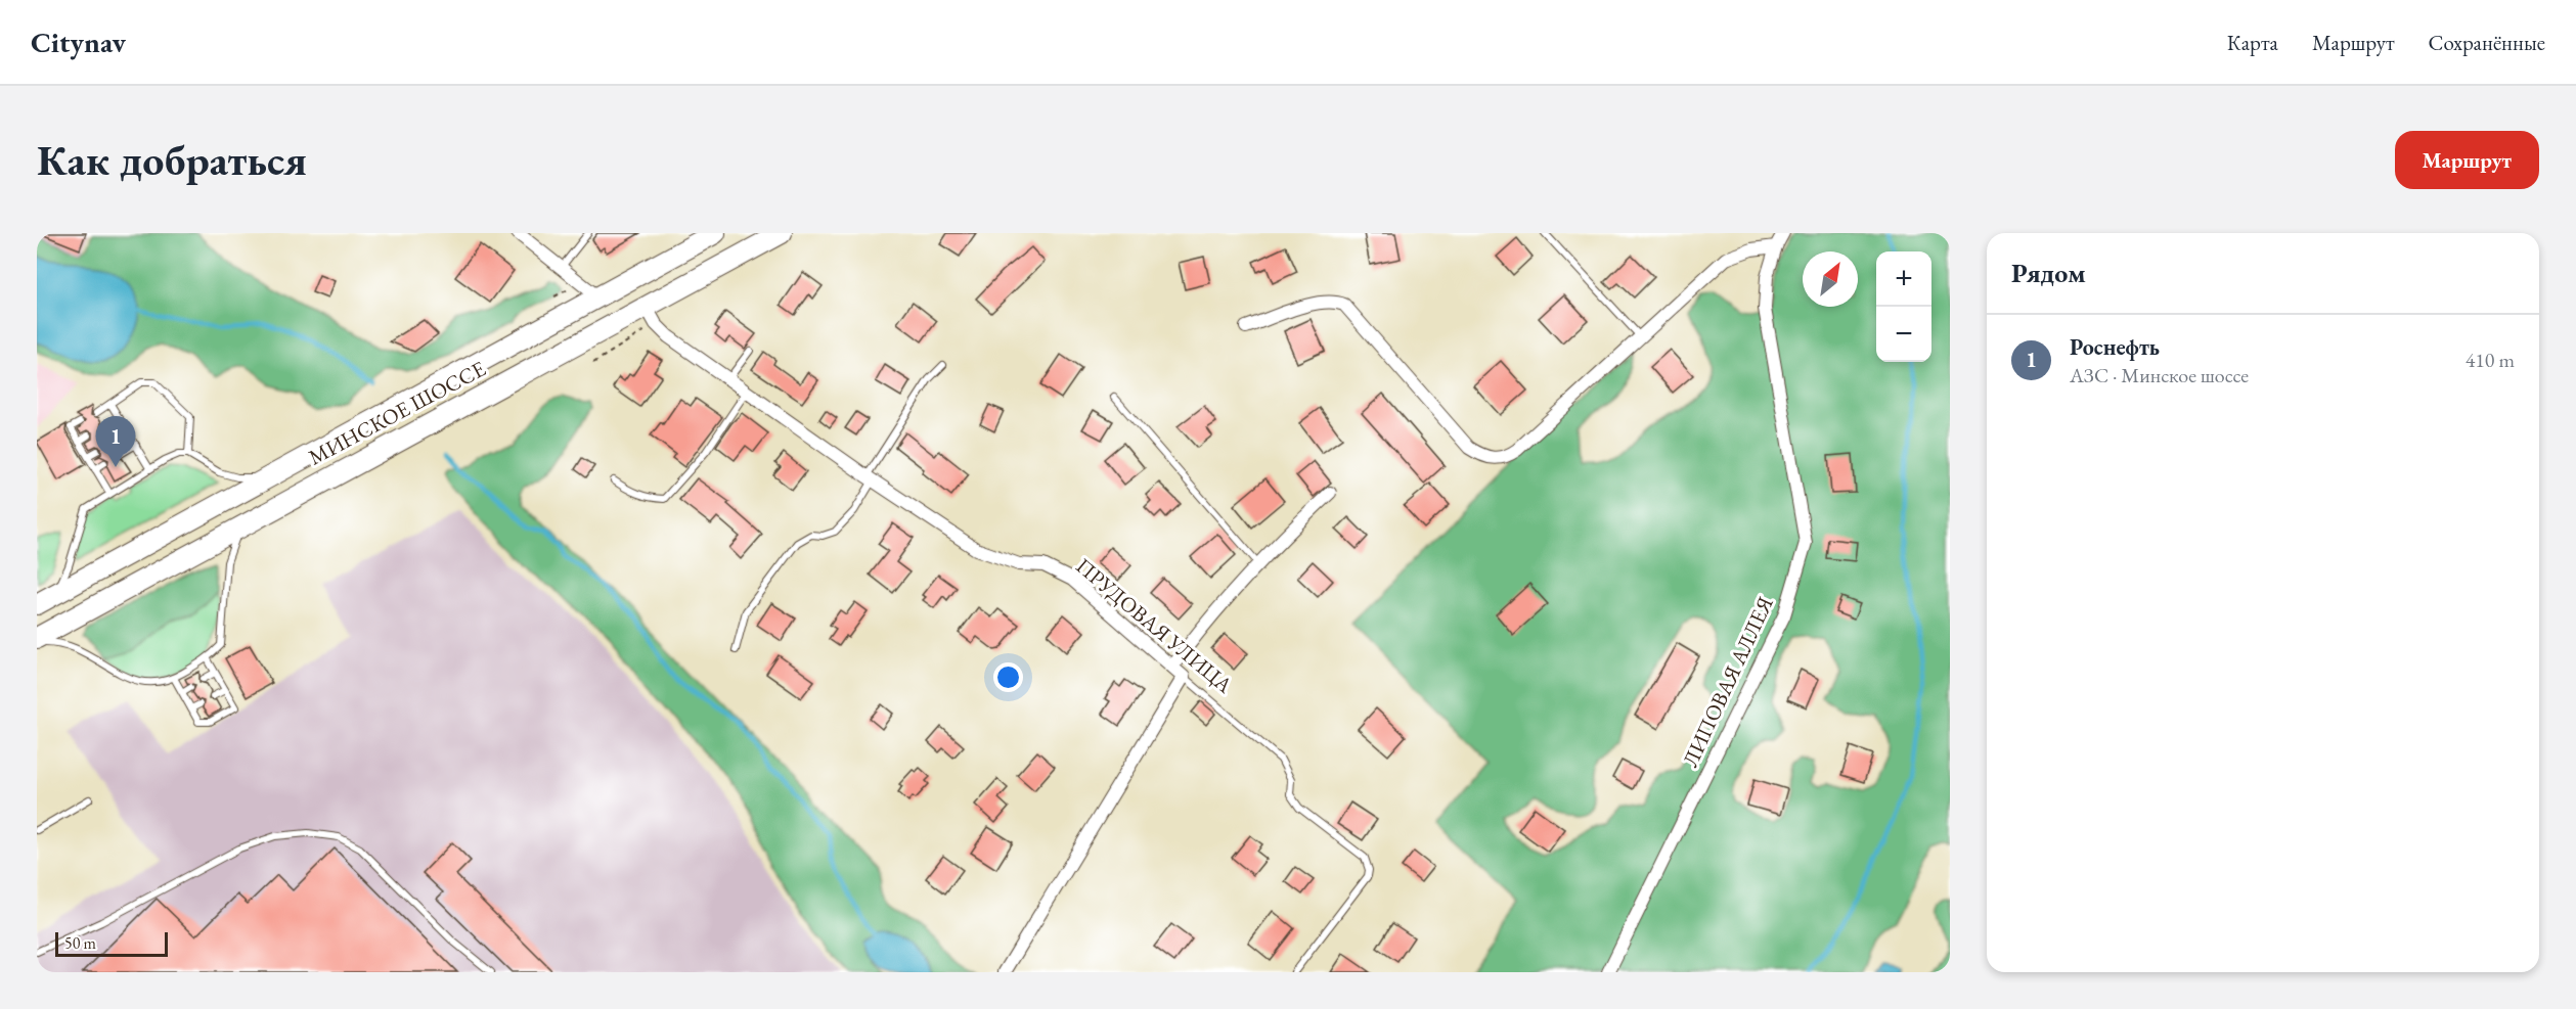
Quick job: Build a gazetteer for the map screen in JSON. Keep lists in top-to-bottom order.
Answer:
{
  "streets": {
    "highway": ["МИНСКОЕ ШОССЕ"],
    "street": ["ПРУДОВАЯ УЛИЦА", "ЛИПОВАЯ АЛЛЕЯ"]
  },
  "crossings": [
    ["МИНСКОЕ ШОССЕ", "ПРУДОВАЯ УЛИЦА"]
  ],
  "scale_bar": "50 m",
  "north": "top right",
  "page": {
    "header": "Citynav",
    "nav": ["Карта", "Маршрут", "Сохранённые"],
    "buttons": "Маршрут",
    "title": "Как добраться",
    "heading": "Рядом",
    "map_buttons": ["+", "−"],
    "list": [
      {
        "mark": "1",
        "name": "Роснефть",
        "note": "АЗС · Минское шоссе",
        "value": "410 m"
      }
    ],
    "pins": "1",
    "scale": "50 m"
  }
}
